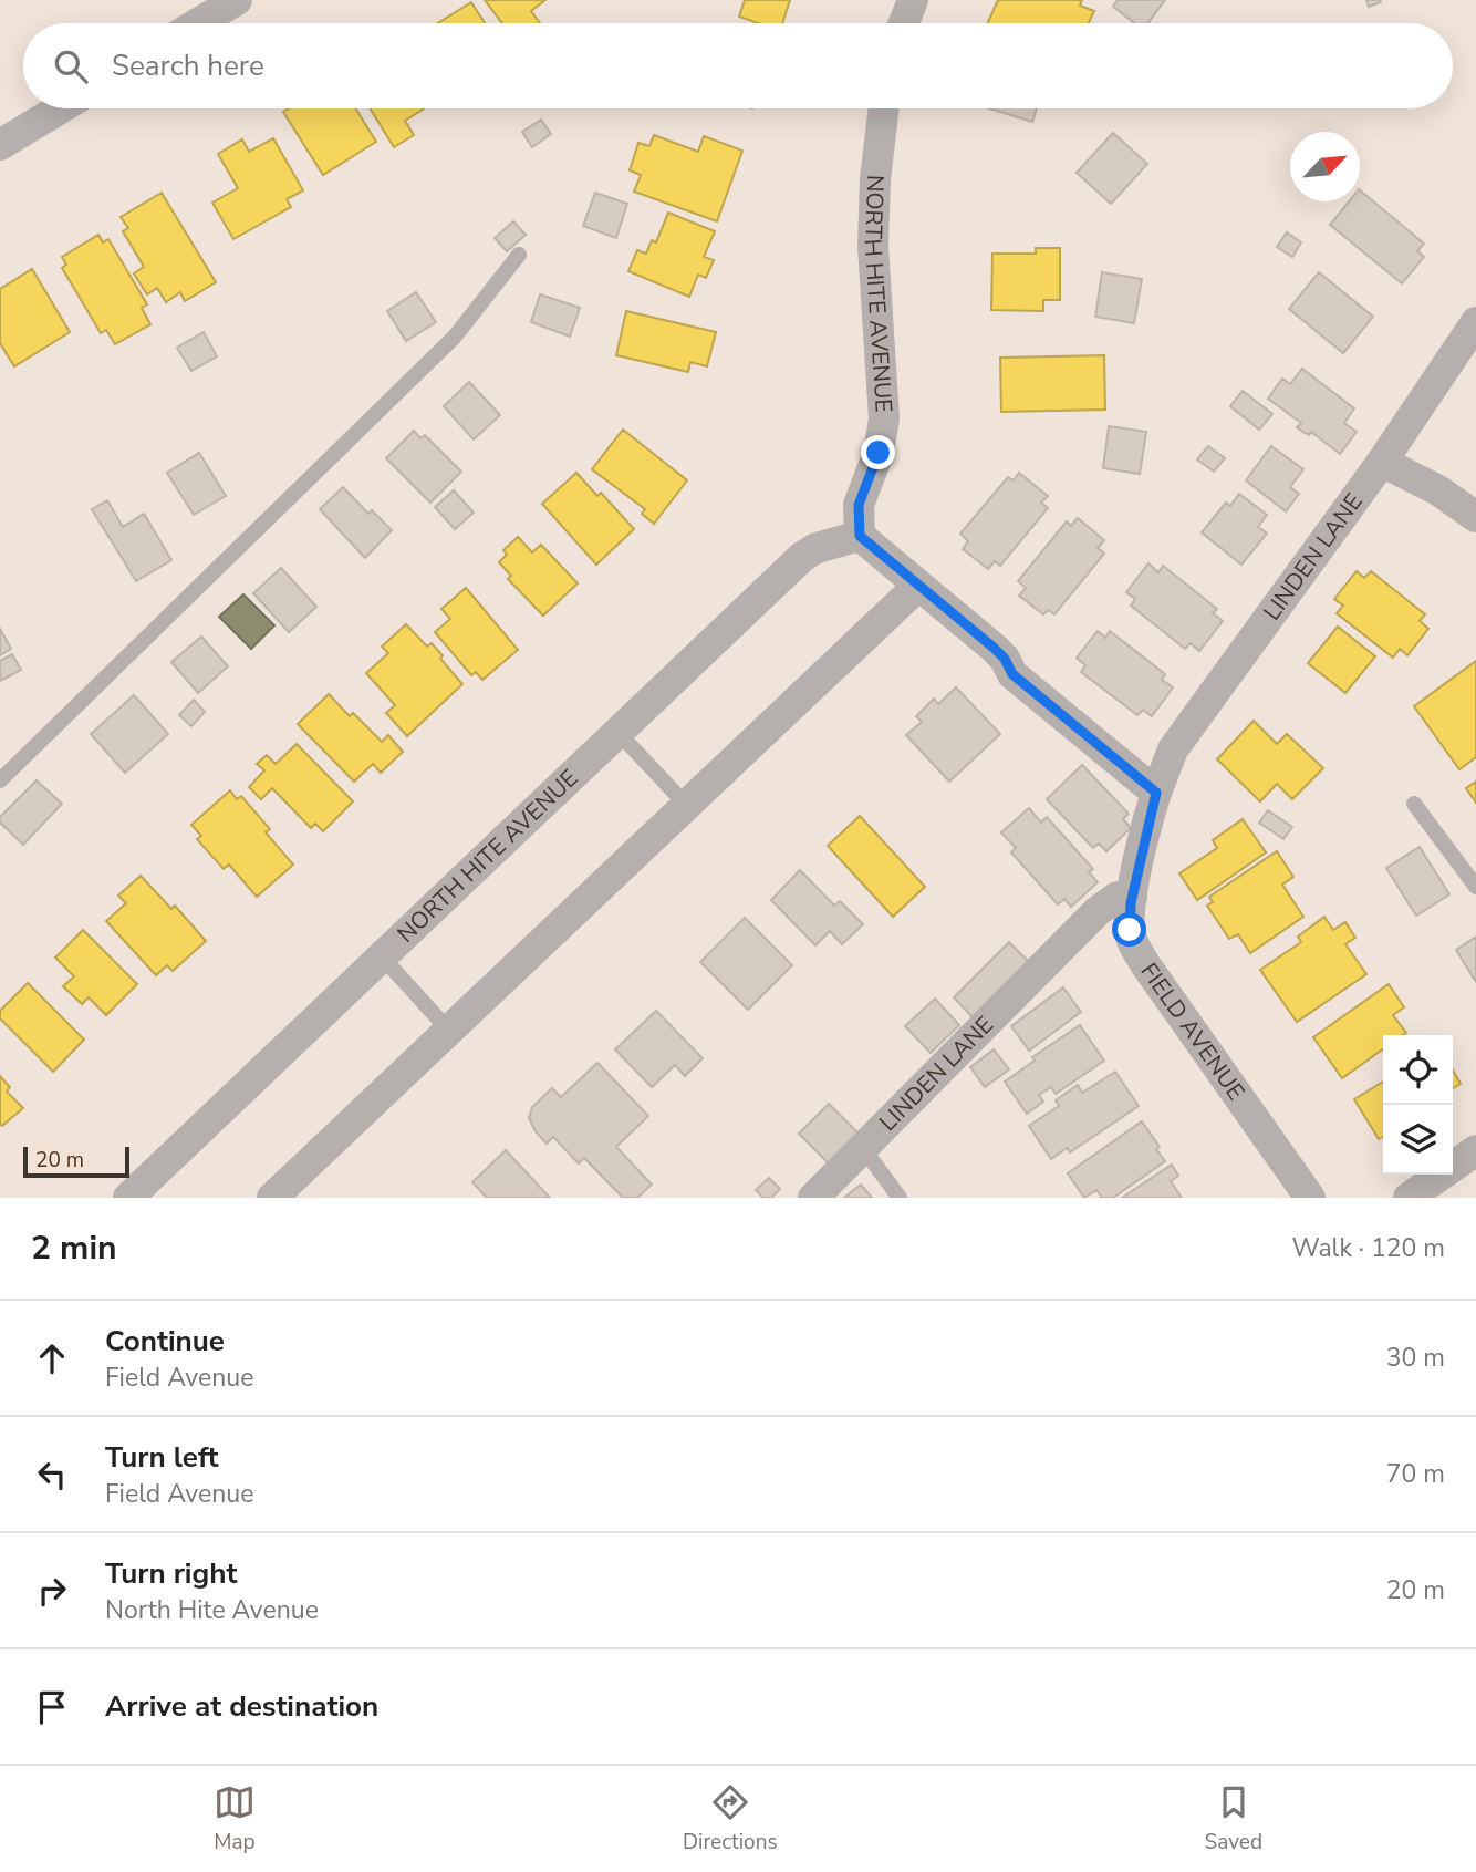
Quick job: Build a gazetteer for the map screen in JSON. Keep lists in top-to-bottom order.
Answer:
{
  "streets": {
    "street": ["NORTH HITE AVENUE", "LINDEN LANE", "FIELD AVENUE"]
  },
  "crossings": [
    ["LINDEN LANE", "FIELD AVENUE"]
  ],
  "scale_bar": "20 m",
  "north": "top right",
  "page": {
    "search": "Search here",
    "scale": "20 m",
    "heading": ["2 min", "Walk · 120 m"],
    "list": [
      ["Continue", "Field Avenue", "30 m"],
      ["Turn left", "Field Avenue", "70 m"],
      ["Turn right", "North Hite Avenue", "20 m"],
      "Arrive at destination"
    ],
    "nav": ["Map", "Directions", "Saved"]
  }
}
